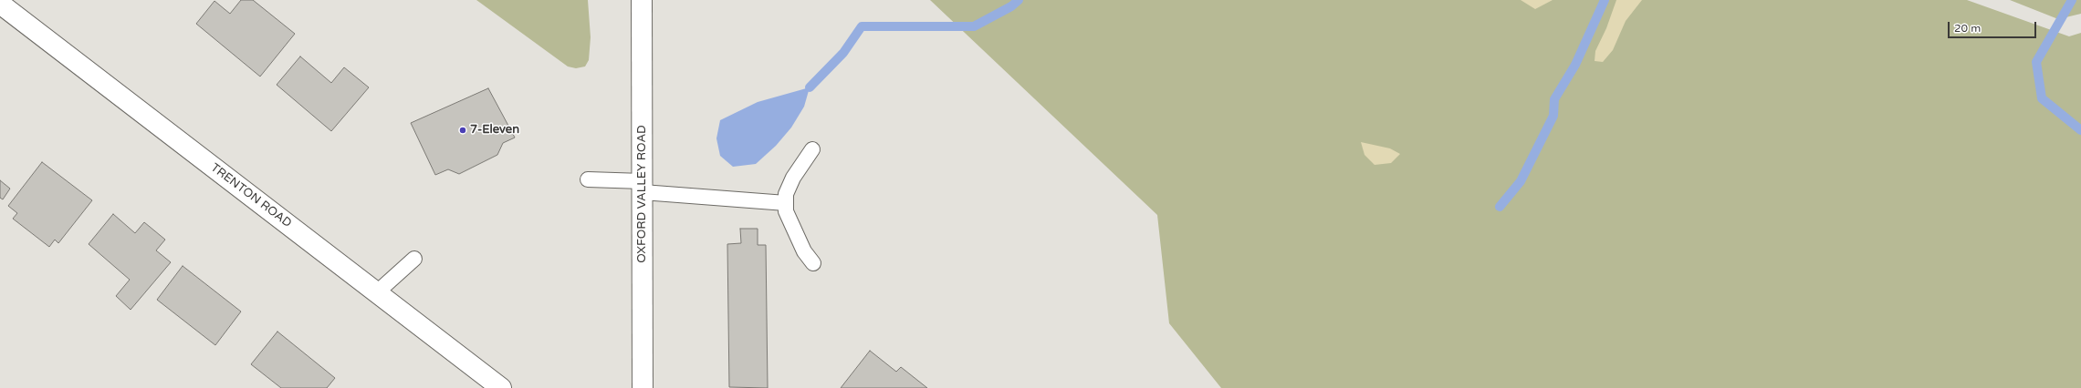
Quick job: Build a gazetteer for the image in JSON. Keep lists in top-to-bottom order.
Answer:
{
  "streets": {
    "main road": ["OXFORD VALLEY ROAD", "TRENTON ROAD"]
  },
  "places": ["7-Eleven"],
  "scale_bar": "20 m"
}
